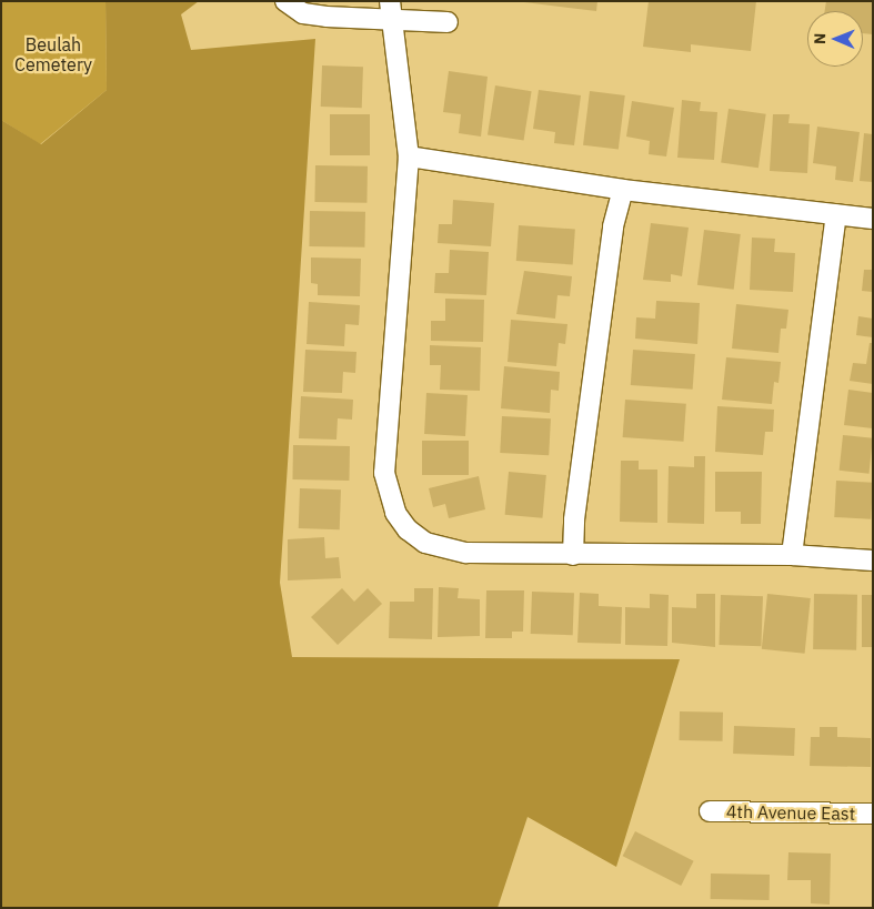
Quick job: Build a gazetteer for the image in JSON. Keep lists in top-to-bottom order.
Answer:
{
  "streets": {
    "street": ["4th Avenue East"]
  },
  "parks": ["Beulah Cemetery"],
  "north": "left"
}
